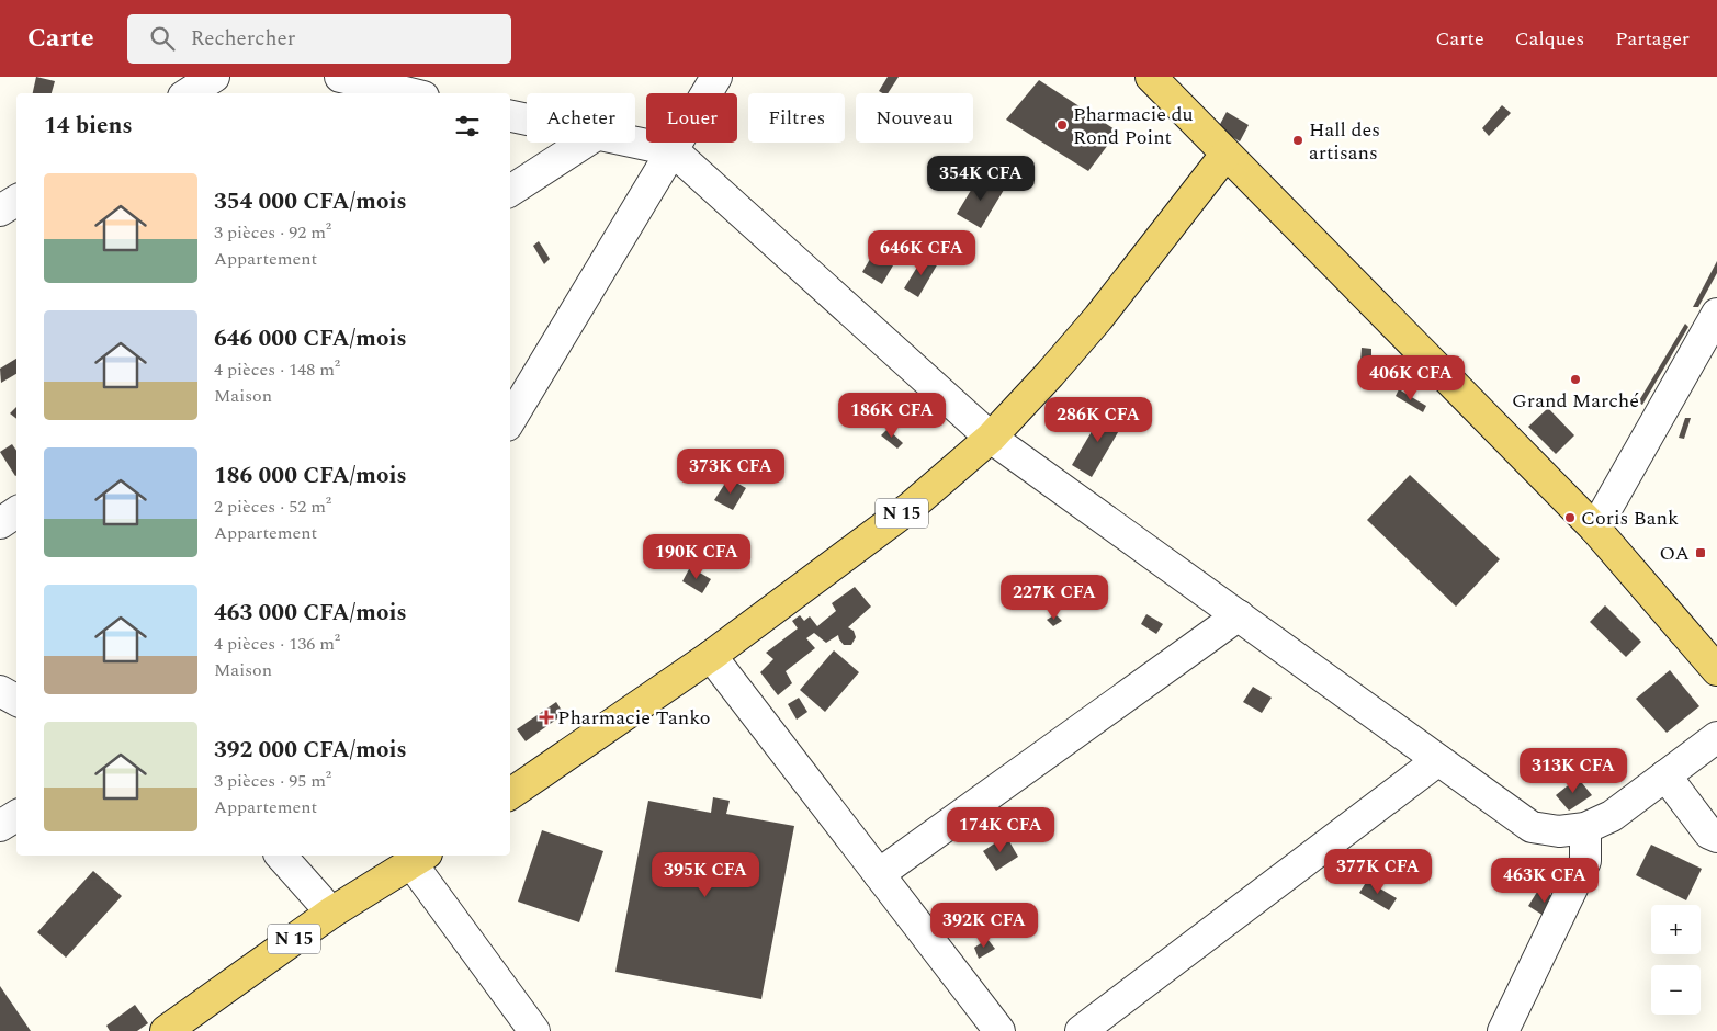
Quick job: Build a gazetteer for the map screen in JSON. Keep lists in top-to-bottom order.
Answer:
{
  "streets": {
    "main road": ["N 15"]
  },
  "places": {
    "other": [
      "Pharmacie du Rond Point",
      "Hall des artisans",
      "Grand Marché",
      "Coris Bank"
    ],
    "transit": ["OA"],
    "health": ["Pharmacie Tanko"]
  },
  "page": {
    "header": "Carte",
    "search": "Rechercher",
    "nav": ["Carte", "Calques", "Partager"],
    "chip": [
      "Acheter",
      "Louer",
      "Filtres",
      "Nouveau"
    ],
    "heading": "14 biens",
    "price": [
      "354K CFA",
      "646K CFA",
      "406K CFA",
      "186K CFA",
      "286K CFA",
      "373K CFA",
      "190K CFA",
      "227K CFA",
      "313K CFA",
      "174K CFA",
      "377K CFA",
      "395K CFA",
      "463K CFA",
      "392K CFA"
    ],
    "list": [
      {
        "name": "354 000 CFA/mois",
        "note": "3 pièces · 92 m² · Appartement"
      },
      {
        "name": "646 000 CFA/mois",
        "note": "4 pièces · 148 m² · Maison"
      },
      {
        "name": "186 000 CFA/mois",
        "note": "2 pièces · 52 m² · Appartement"
      },
      {
        "name": "463 000 CFA/mois",
        "note": "4 pièces · 136 m² · Maison"
      },
      {
        "name": "392 000 CFA/mois",
        "note": "3 pièces · 95 m² · Appartement"
      }
    ],
    "map_buttons": ["+", "−"]
  }
}
